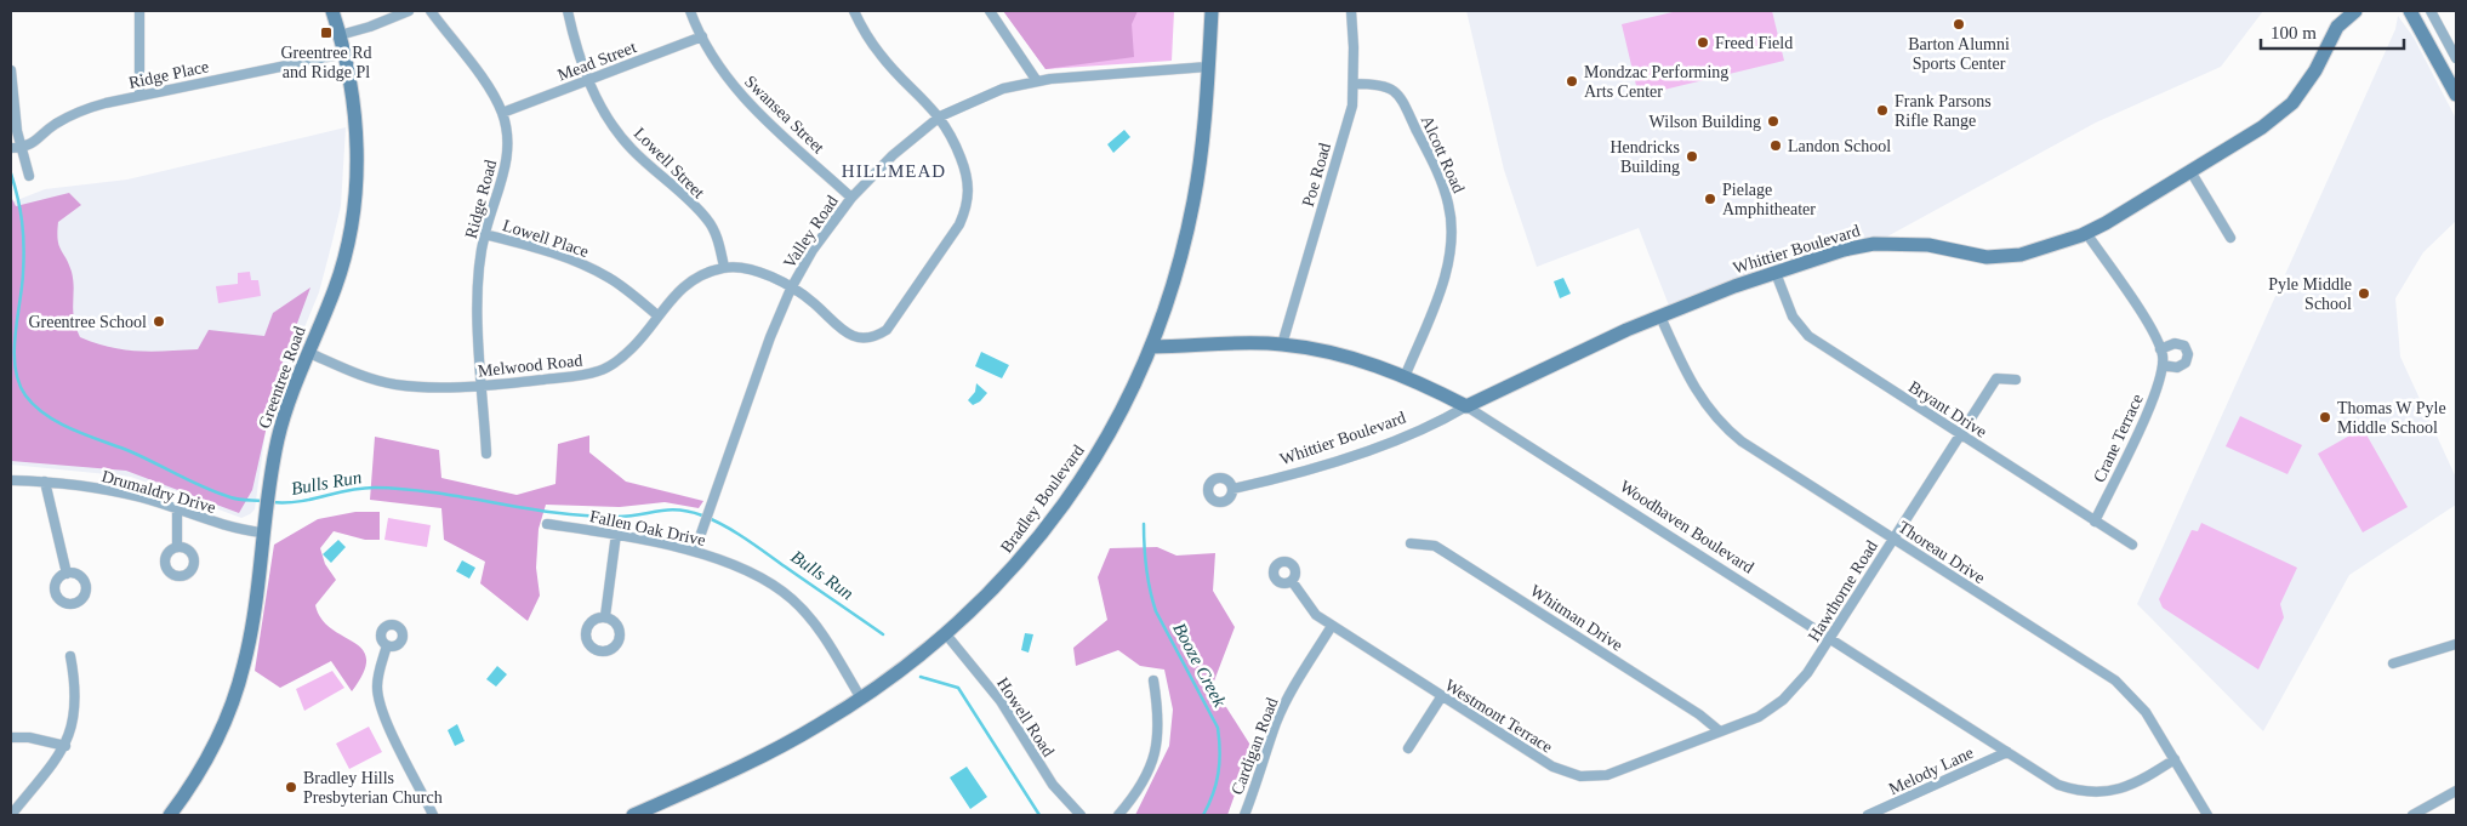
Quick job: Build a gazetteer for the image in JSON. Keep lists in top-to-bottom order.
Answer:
{
  "streets": {
    "street": [
      "Mead Street",
      "Ridge Place",
      "Swansea Street",
      "Alcott Road",
      "Lowell Street",
      "Poe Road",
      "Ridge Road",
      "Valley Road",
      "Lowell Place",
      "Whittier Boulevard",
      "Melwood Road",
      "Greentree Road",
      "Bryant Drive",
      "Crane Terrace",
      "Drumaldry Drive",
      "Bradley Boulevard",
      "Woodhaven Boulevard",
      "Fallen Oak Drive",
      "Thoreau Drive",
      "Hawthorne Road",
      "Whitman Drive",
      "Westmont Terrace",
      "Howell Road",
      "Cardigan Road",
      "Melody Lane"
    ]
  },
  "crossings": [
    ["Mead Street", "Swansea Street"],
    ["Mead Street", "Lowell Street"],
    ["Mead Street", "Ridge Road"],
    ["Ridge Place", "Greentree Road"],
    ["Swansea Street", "Valley Road"],
    ["Alcott Road", "Poe Road"],
    ["Alcott Road", "Woodhaven Boulevard"],
    ["Lowell Street", "Melwood Road"],
    ["Poe Road", "Woodhaven Boulevard"],
    ["Ridge Road", "Lowell Place"],
    ["Ridge Road", "Melwood Road"],
    ["Valley Road", "Melwood Road"],
    ["Valley Road", "Bradley Boulevard"],
    ["Valley Road", "Fallen Oak Drive"],
    ["Lowell Place", "Melwood Road"],
    ["Whittier Boulevard", "Bryant Drive"],
    ["Whittier Boulevard", "Crane Terrace"],
    ["Whittier Boulevard", "Woodhaven Boulevard"],
    ["Whittier Boulevard", "Thoreau Drive"],
    ["Melwood Road", "Greentree Road"],
    ["Greentree Road", "Drumaldry Drive"],
    ["Bryant Drive", "Crane Terrace"],
    ["Bryant Drive", "Hawthorne Road"],
    ["Bradley Boulevard", "Woodhaven Boulevard"],
    ["Bradley Boulevard", "Fallen Oak Drive"],
    ["Bradley Boulevard", "Howell Road"],
    ["Woodhaven Boulevard", "Thoreau Drive"],
    ["Woodhaven Boulevard", "Hawthorne Road"],
    ["Woodhaven Boulevard", "Melody Lane"],
    ["Thoreau Drive", "Hawthorne Road"],
    ["Hawthorne Road", "Whitman Drive"],
    ["Hawthorne Road", "Westmont Terrace"],
    ["Whitman Drive", "Westmont Terrace"],
    ["Westmont Terrace", "Cardigan Road"]
  ],
  "districts": ["HILLMEAD"],
  "water": ["Bulls Run", "Booze Creek"],
  "places": {
    "other": [
      "Barton Alumni Sports Center",
      "Freed Field",
      "Mondzac Performing Arts Center",
      "Frank Parsons Rifle Range",
      "Wilson Building",
      "Landon School",
      "Hendricks Building",
      "Pielage Amphitheater",
      "Pyle Middle School",
      "Greentree School",
      "Thomas W Pyle Middle School",
      "Bradley Hills Presbyterian Church"
    ],
    "transit": ["Greentree Rd and Ridge Pl"]
  },
  "scale_bar": "100 m"
}
